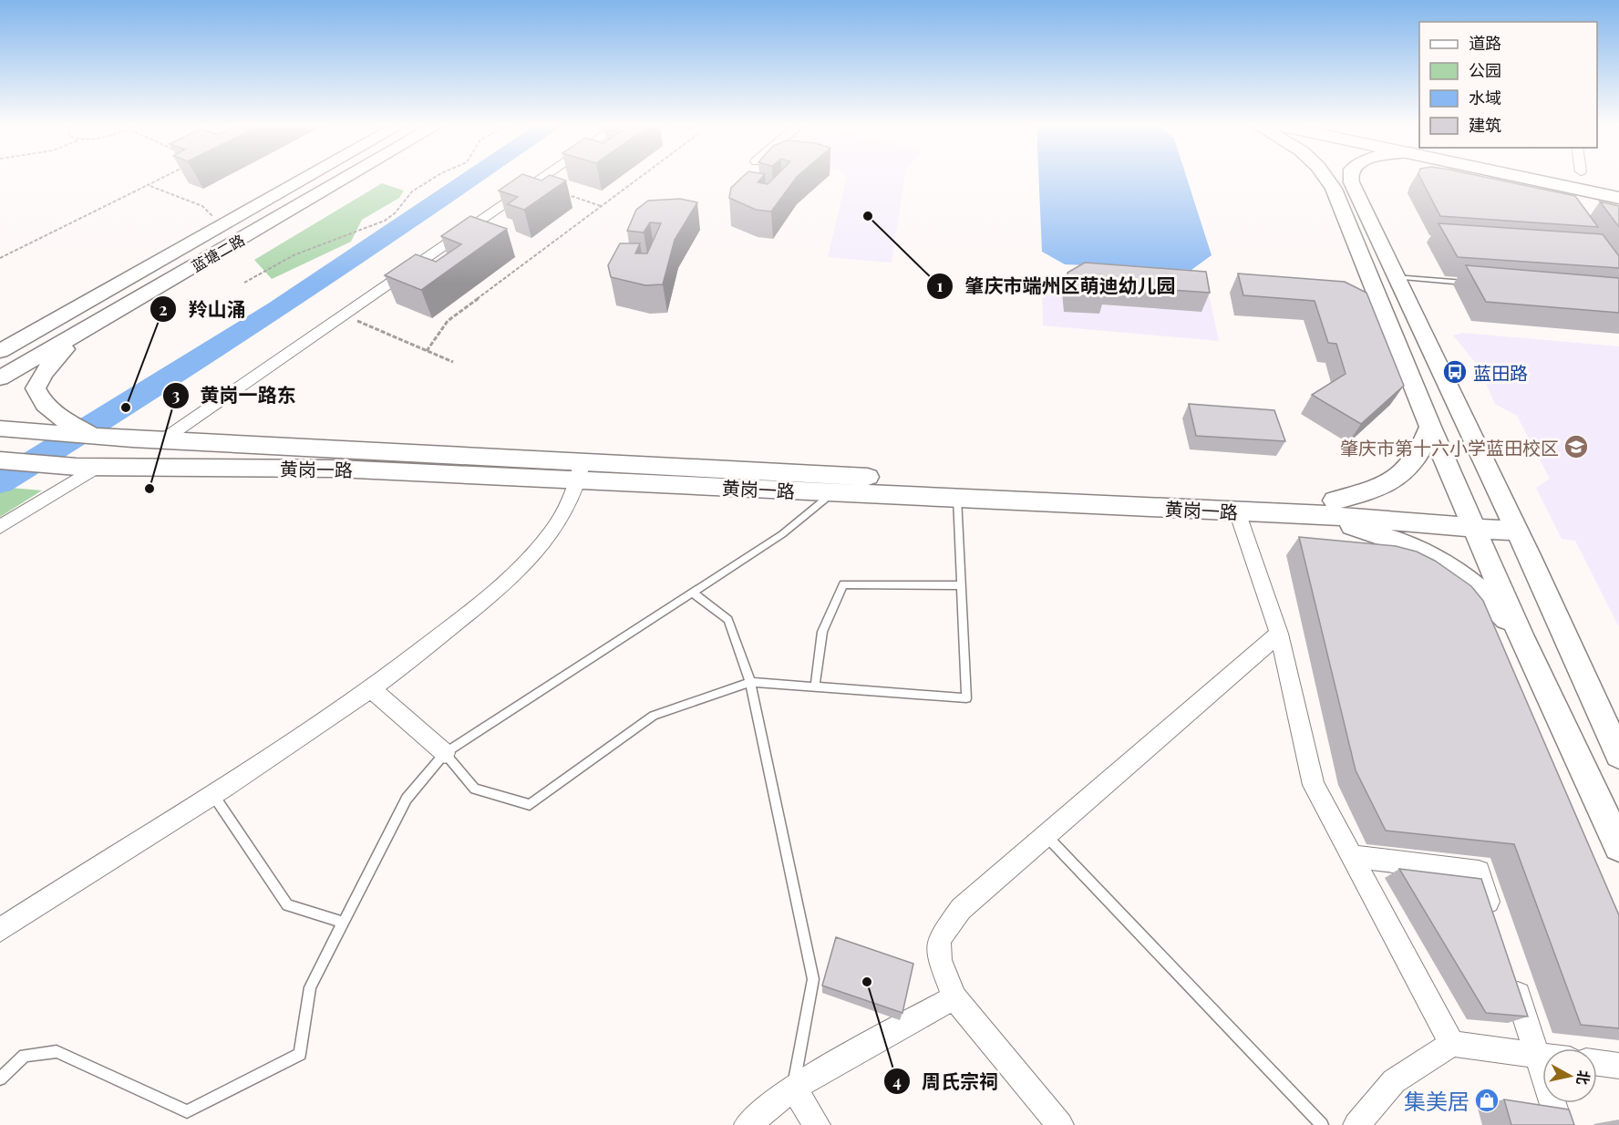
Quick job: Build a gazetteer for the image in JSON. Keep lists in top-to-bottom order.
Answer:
{
  "streets": {
    "main road": ["蓝塘二路", "黄岗一路"]
  },
  "places": {
    "other": [
      "肇庆市端州区萌迪幼儿园",
      "羚山涌",
      "黄岗一路东",
      "周氏宗祠"
    ],
    "bus stop": ["蓝田路"],
    "school or university": ["肇庆市第十六小学蓝田校区"],
    "shop": ["集美居"]
  },
  "legend": [
    "道路",
    "公园",
    "水域",
    "建筑"
  ],
  "north": "right"
}
